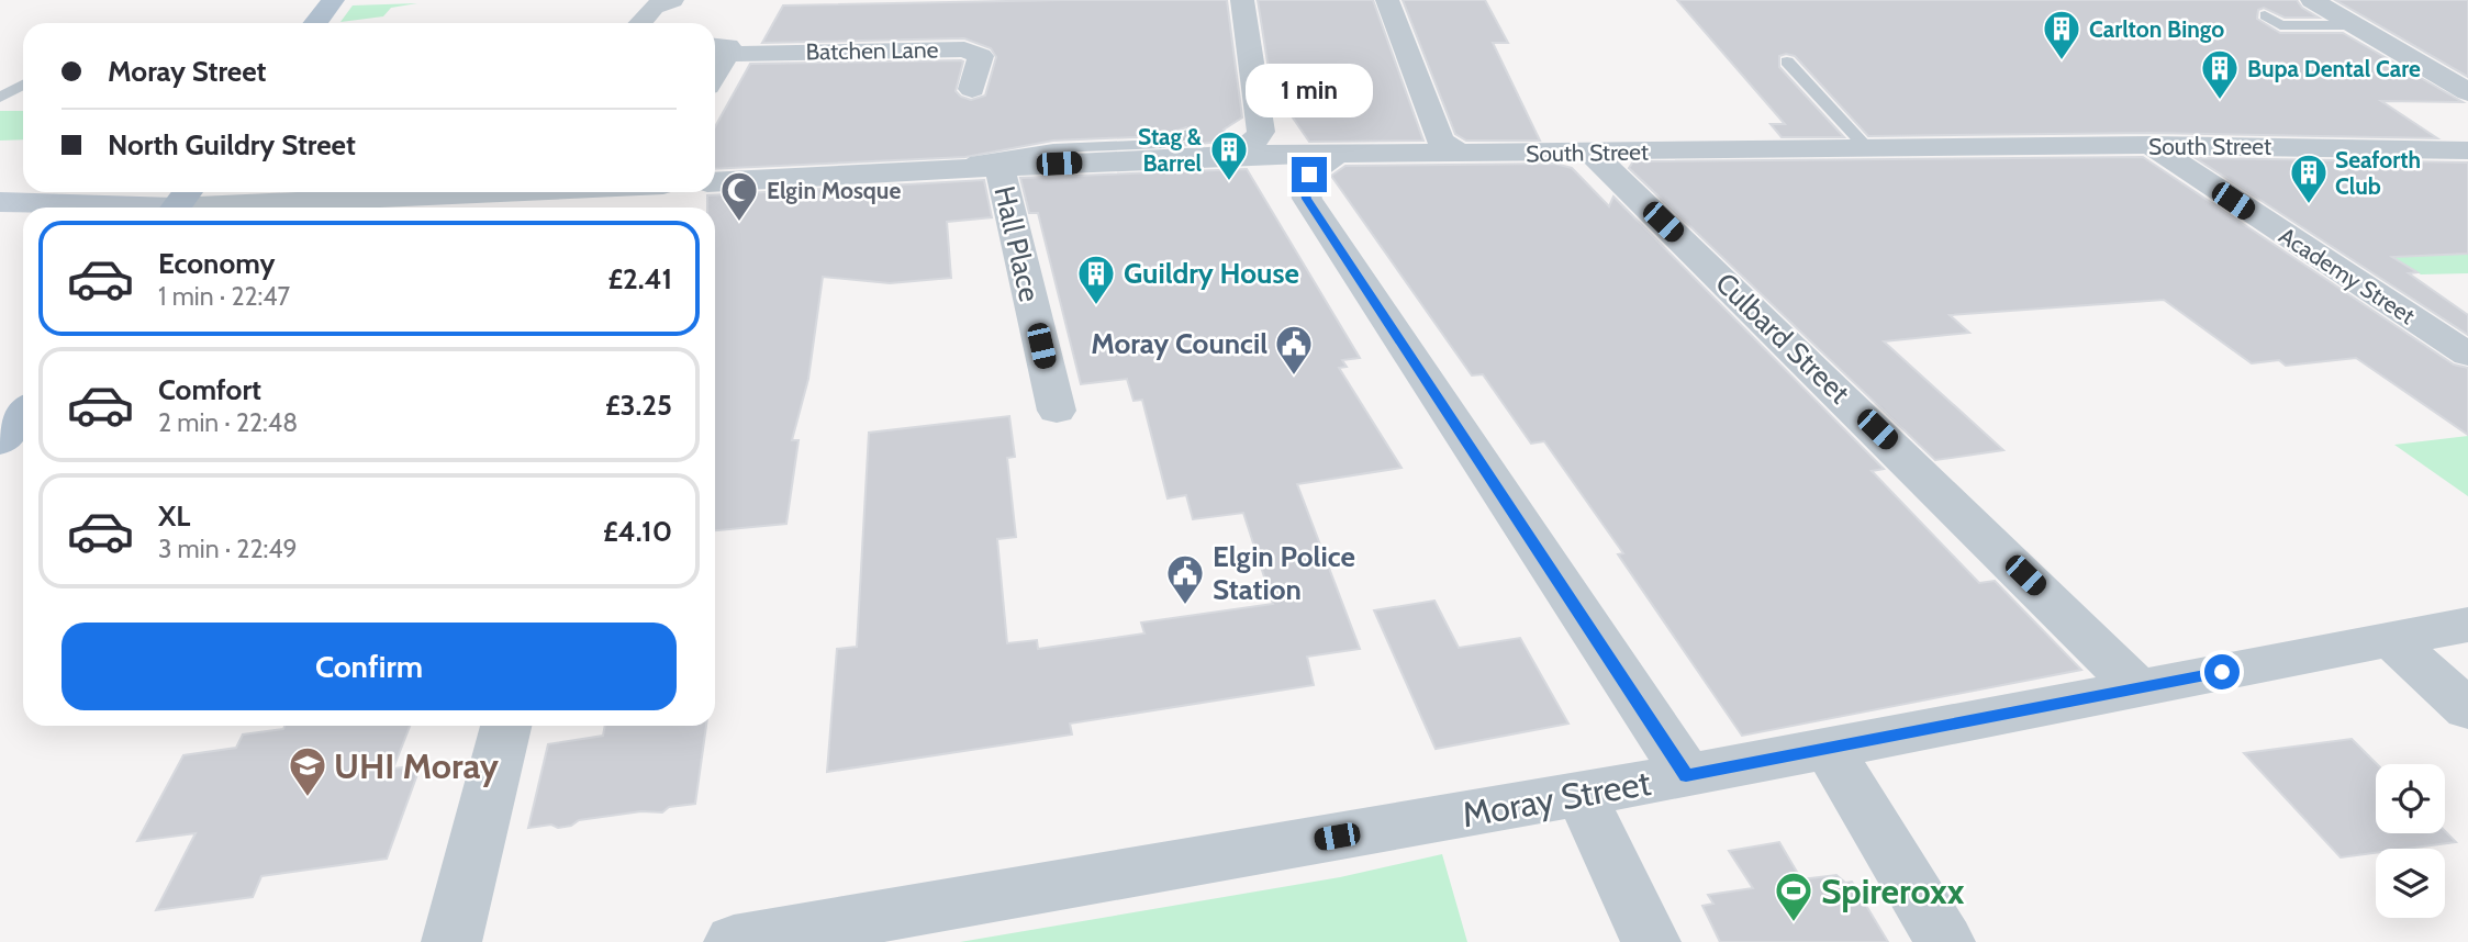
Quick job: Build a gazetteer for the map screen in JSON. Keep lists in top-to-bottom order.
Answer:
{
  "streets": {
    "street": [
      "Batchen Lane",
      "South Street",
      "Hall Place",
      "Academy Street",
      "Culbard Street",
      "Moray Street"
    ]
  },
  "crossings": [
    ["South Street", "Hall Place"],
    ["South Street", "Academy Street"],
    ["South Street", "Culbard Street"],
    ["Culbard Street", "Moray Street"]
  ],
  "places": {
    "building": [
      "Carlton Bingo",
      "Bupa Dental Care",
      "Stag & Barrel",
      "Seaforth Club",
      "Guildry House"
    ],
    "mosque": ["Elgin Mosque"],
    "public building": ["Moray Council", "Elgin Police Station"],
    "school or university": ["UHI Moray"],
    "sports": ["Spireroxx"]
  },
  "page": {
    "banner": ["Moray Street", "North Guildry Street"],
    "bubble": "1 min",
    "list": [
      {
        "name": "Economy",
        "note": "1 min · 22:47",
        "value": "£2.41"
      },
      {
        "name": "Comfort",
        "note": "2 min · 22:48",
        "value": "£3.25"
      },
      {
        "name": "XL",
        "note": "3 min · 22:49",
        "value": "£4.10"
      }
    ],
    "buttons": "Confirm"
  }
}
